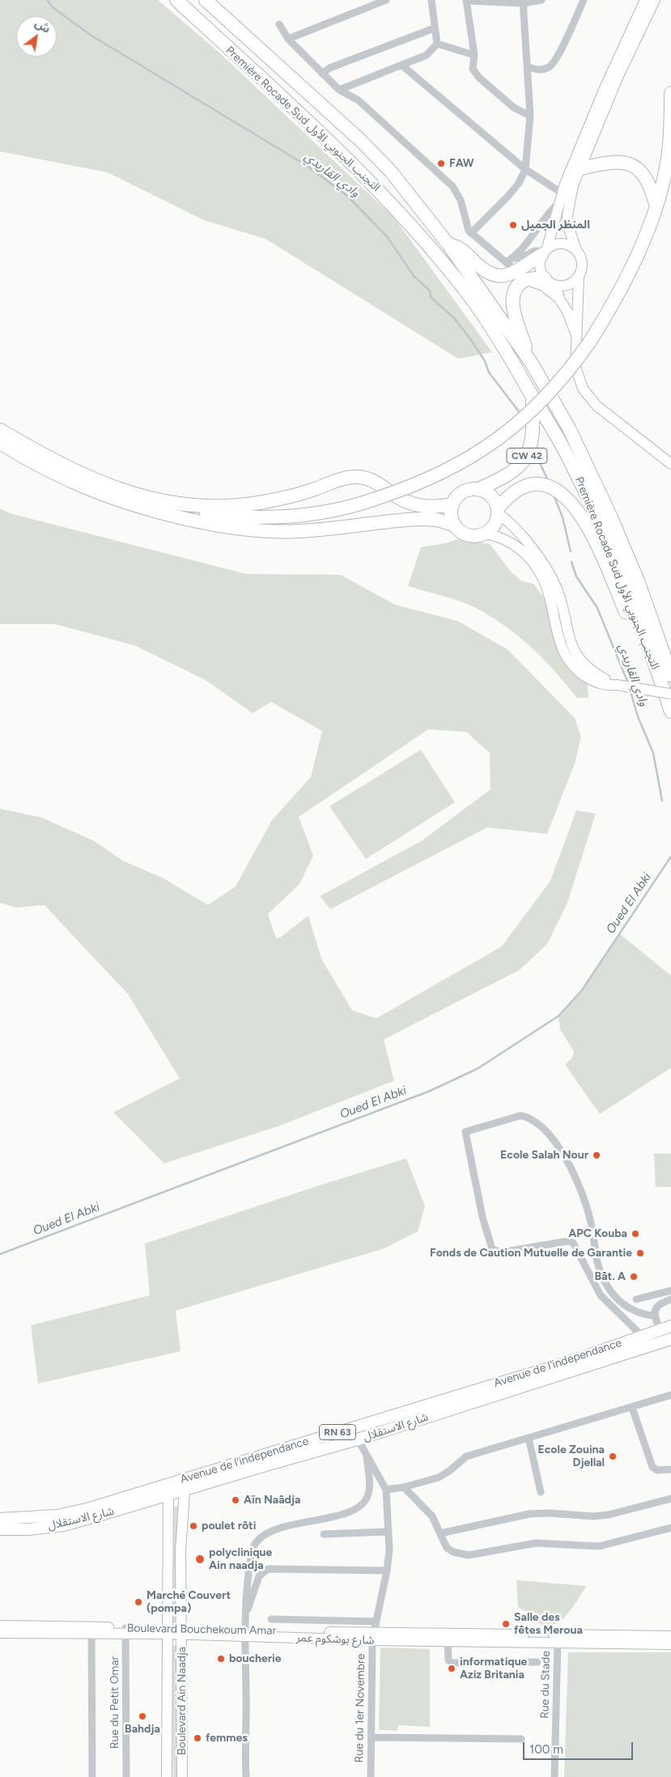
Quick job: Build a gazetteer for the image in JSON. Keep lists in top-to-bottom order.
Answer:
{
  "streets": {
    "highway": ["Première Rocade Sud التجنب الجنوبي الأول", "CW 42"],
    "main road": ["Avenue de l'independance", "شارع الاستقلال", "RN 63"],
    "street": [
      "شارع بوشكوم عمر",
      "Rue du Stade",
      "Boulevard Ain Naadja",
      "Rue du Petit Omar",
      "Rue du 1er Novembre"
    ]
  },
  "crossings": [
    ["Première Rocade Sud التجنب الجنوبي الأول", "CW 42"],
    ["Avenue de l'independance", "شارع الاستقلال"],
    ["Avenue de l'independance", "Boulevard Ain Naadja"],
    ["شارع الاستقلال", "Boulevard Ain Naadja"],
    ["شارع بوشكوم عمر", "Rue du Stade"],
    ["شارع بوشكوم عمر", "Boulevard Ain Naadja"],
    ["شارع بوشكوم عمر", "Rue du Petit Omar"],
    ["شارع بوشكوم عمر", "Rue du 1er Novembre"]
  ],
  "water": ["وادي القاريدي", "Oued El Abki"],
  "places": [
    "FAW",
    "المنظر الجميل",
    "Ecole Salah Nour",
    "APC Kouba",
    "Fonds de Caution Mutuelle de Garantie",
    "Bât. A",
    "Ecole Zouina Djellal",
    "Aïn Naâdja",
    "poulet rôti",
    "polyclinique Ain naadja",
    "Marché Couvert (pompa)",
    "Salle des fêtes Meroua",
    "boucherie",
    "informatique Aziz Britania",
    "Bahdja",
    "femmes"
  ],
  "scale_bar": "100 m",
  "north": "top right"
}
